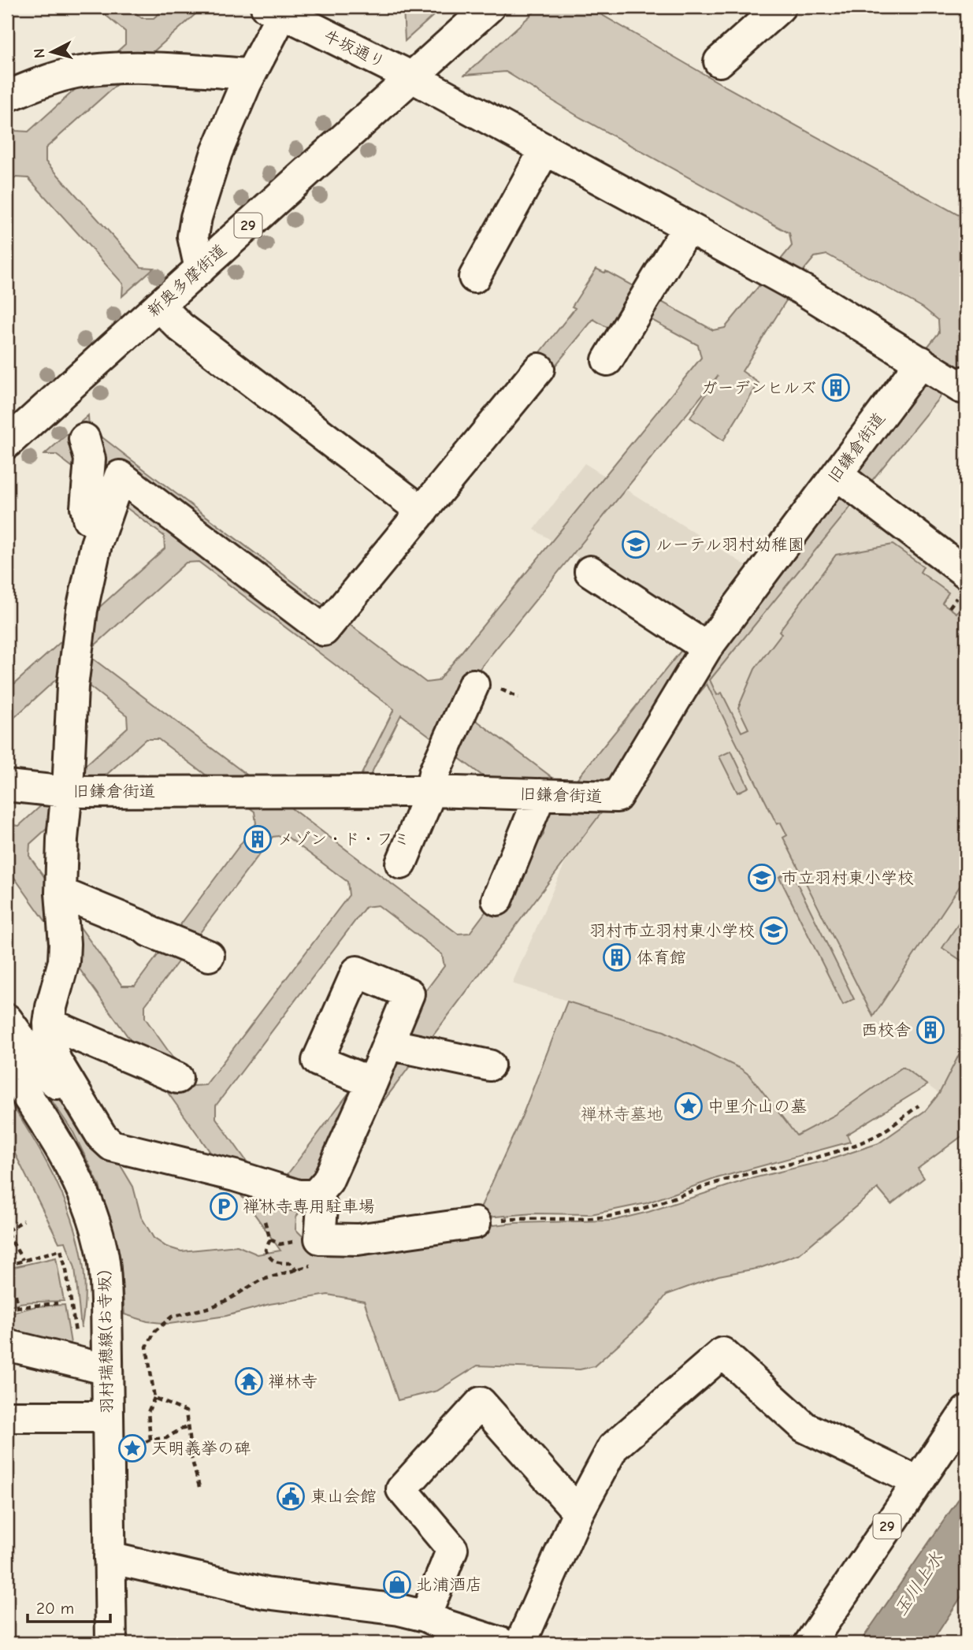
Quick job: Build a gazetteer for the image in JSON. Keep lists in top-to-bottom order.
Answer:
{
  "streets": {
    "street": [
      "牛坂通り",
      "29",
      "新奥多摩街道",
      "旧鎌倉街道",
      "羽村瑞穂線(お寺坂)"
    ]
  },
  "crossings": [
    ["牛坂通り", "新奥多摩街道"],
    ["牛坂通り", "旧鎌倉街道"]
  ],
  "water": ["玉川上水"],
  "parks": ["禅林寺墓地"],
  "places": {
    "building": [
      "ガーデンヒルズ",
      "メゾン・ド・フミ",
      "体育館",
      "西校舎"
    ],
    "school or university": ["ルーテル羽村幼稚園", "市立羽村東小学校", "羽村市立羽村東小学校"],
    "place": ["中里介山の墓", "天明義挙の碑"],
    "parking": ["禅林寺専用駐車場"],
    "temple": ["禅林寺"],
    "public building": ["東山会館"],
    "shop": ["北浦酒店"]
  },
  "scale_bar": "20 m",
  "north": "left"
}
